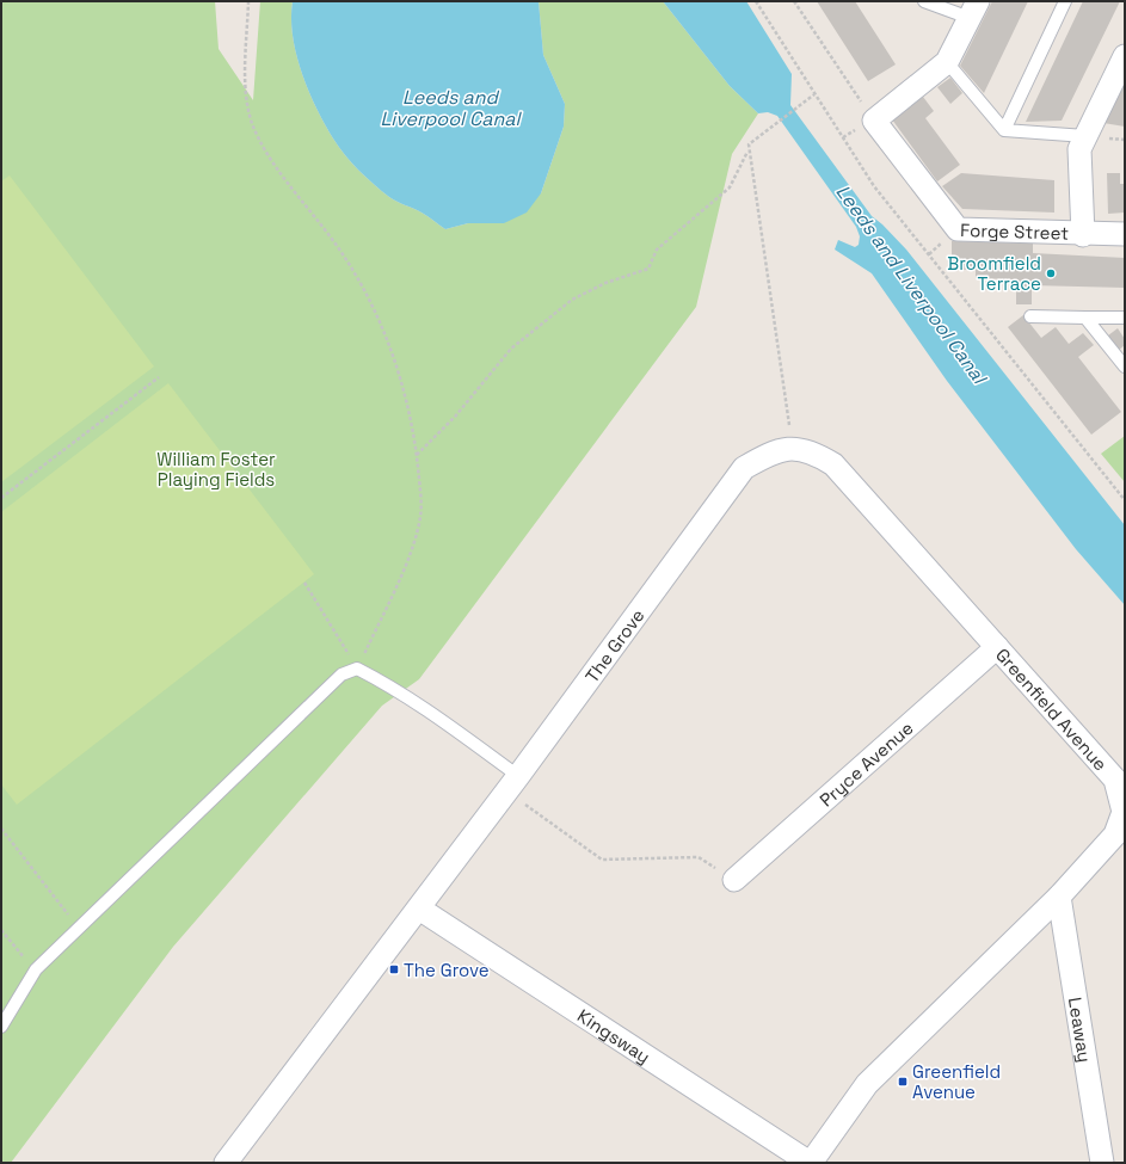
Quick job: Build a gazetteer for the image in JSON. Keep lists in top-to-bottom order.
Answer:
{
  "streets": {
    "street": [
      "Forge Street",
      "The Grove",
      "Greenfield Avenue",
      "Pryce Avenue",
      "Leaway",
      "Kingsway"
    ]
  },
  "crossings": [
    ["The Grove", "Greenfield Avenue"],
    ["The Grove", "Kingsway"],
    ["Greenfield Avenue", "Pryce Avenue"],
    ["Greenfield Avenue", "Leaway"],
    ["Greenfield Avenue", "Kingsway"]
  ],
  "water": ["Leeds and Liverpool Canal"],
  "parks": ["William Foster Playing Fields"],
  "places": {
    "other": ["Broomfield Terrace"],
    "transit": ["The Grove", "Greenfield Avenue"]
  }
}
